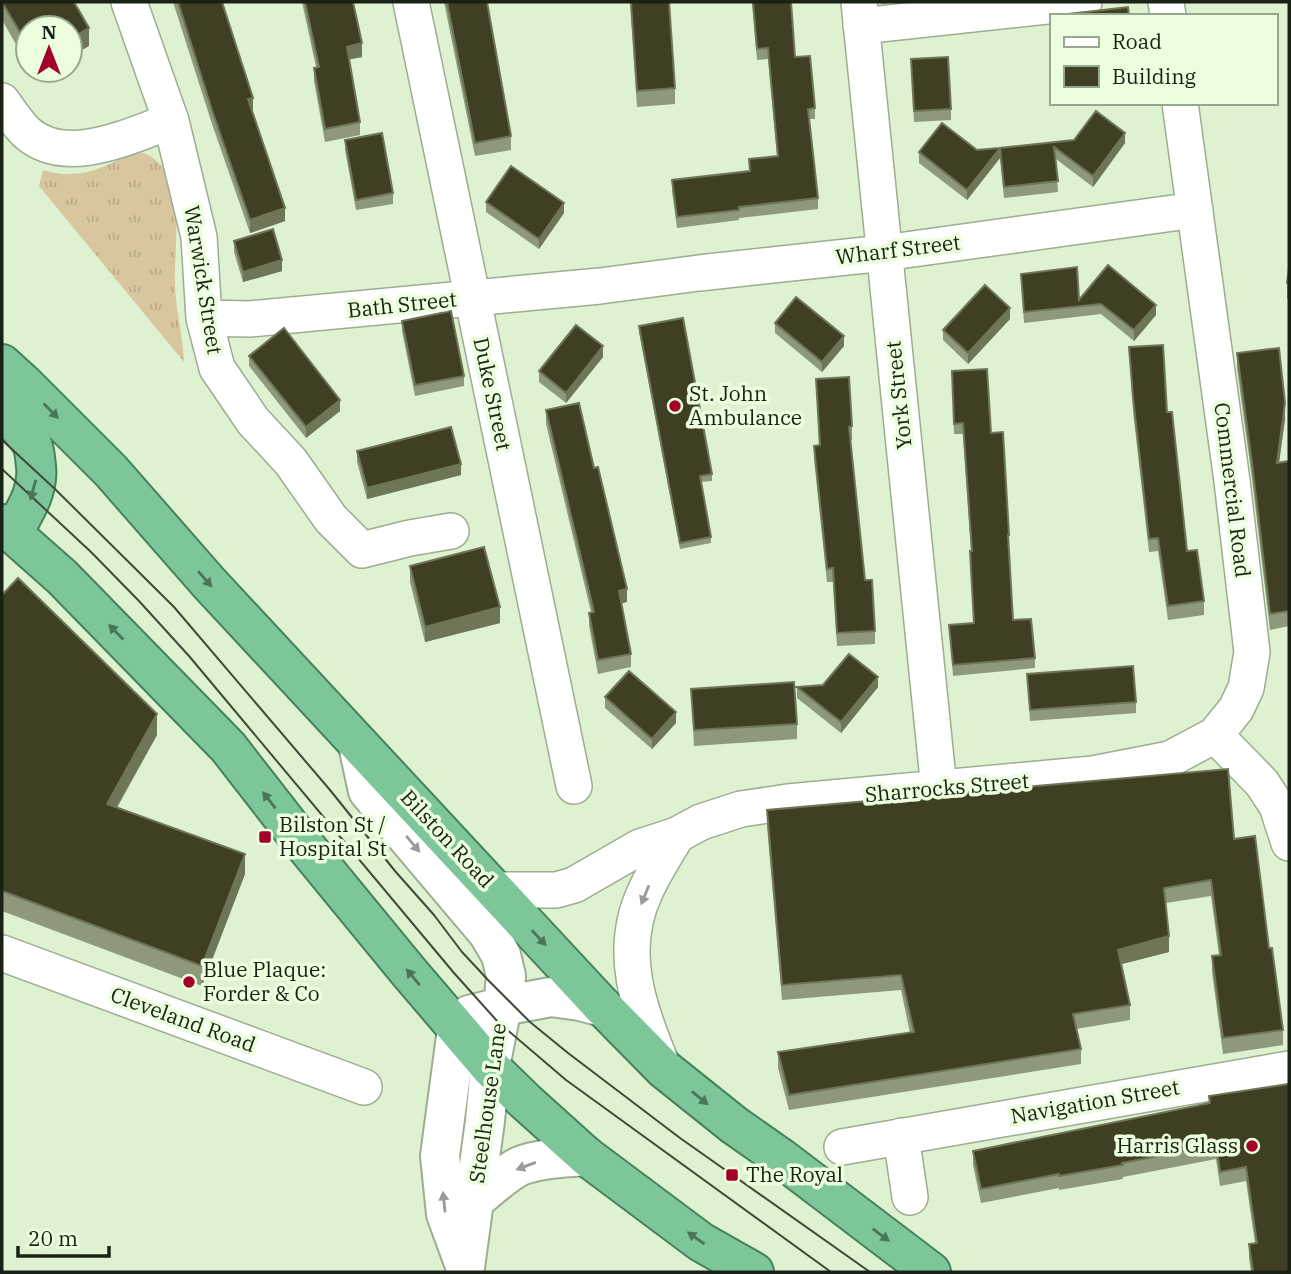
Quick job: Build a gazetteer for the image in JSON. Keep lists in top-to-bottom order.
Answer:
{
  "streets": {
    "highway": ["Bilston Road"],
    "street": [
      "Wharf Street",
      "Warwick Street",
      "Bath Street",
      "Duke Street",
      "York Street",
      "Commercial Road",
      "Sharrocks Street",
      "Cleveland Road",
      "Navigation Street",
      "Steelhouse Lane"
    ]
  },
  "crossings": [
    ["Wharf Street", "Bath Street"],
    ["Wharf Street", "York Street"],
    ["Wharf Street", "Commercial Road"],
    ["Warwick Street", "Bath Street"],
    ["Bath Street", "Duke Street"],
    ["York Street", "Sharrocks Street"],
    ["Commercial Road", "Sharrocks Street"],
    ["Sharrocks Street", "Bilston Road"],
    ["Bilston Road", "Steelhouse Lane"]
  ],
  "places": {
    "other": ["St. John Ambulance", "Blue Plaque: Forder & Co", "Harris Glass"],
    "transit": ["Bilston St / Hospital St", "The Royal"]
  },
  "legend": ["Road", "Building"],
  "scale_bar": "20 m",
  "north": "top"
}
